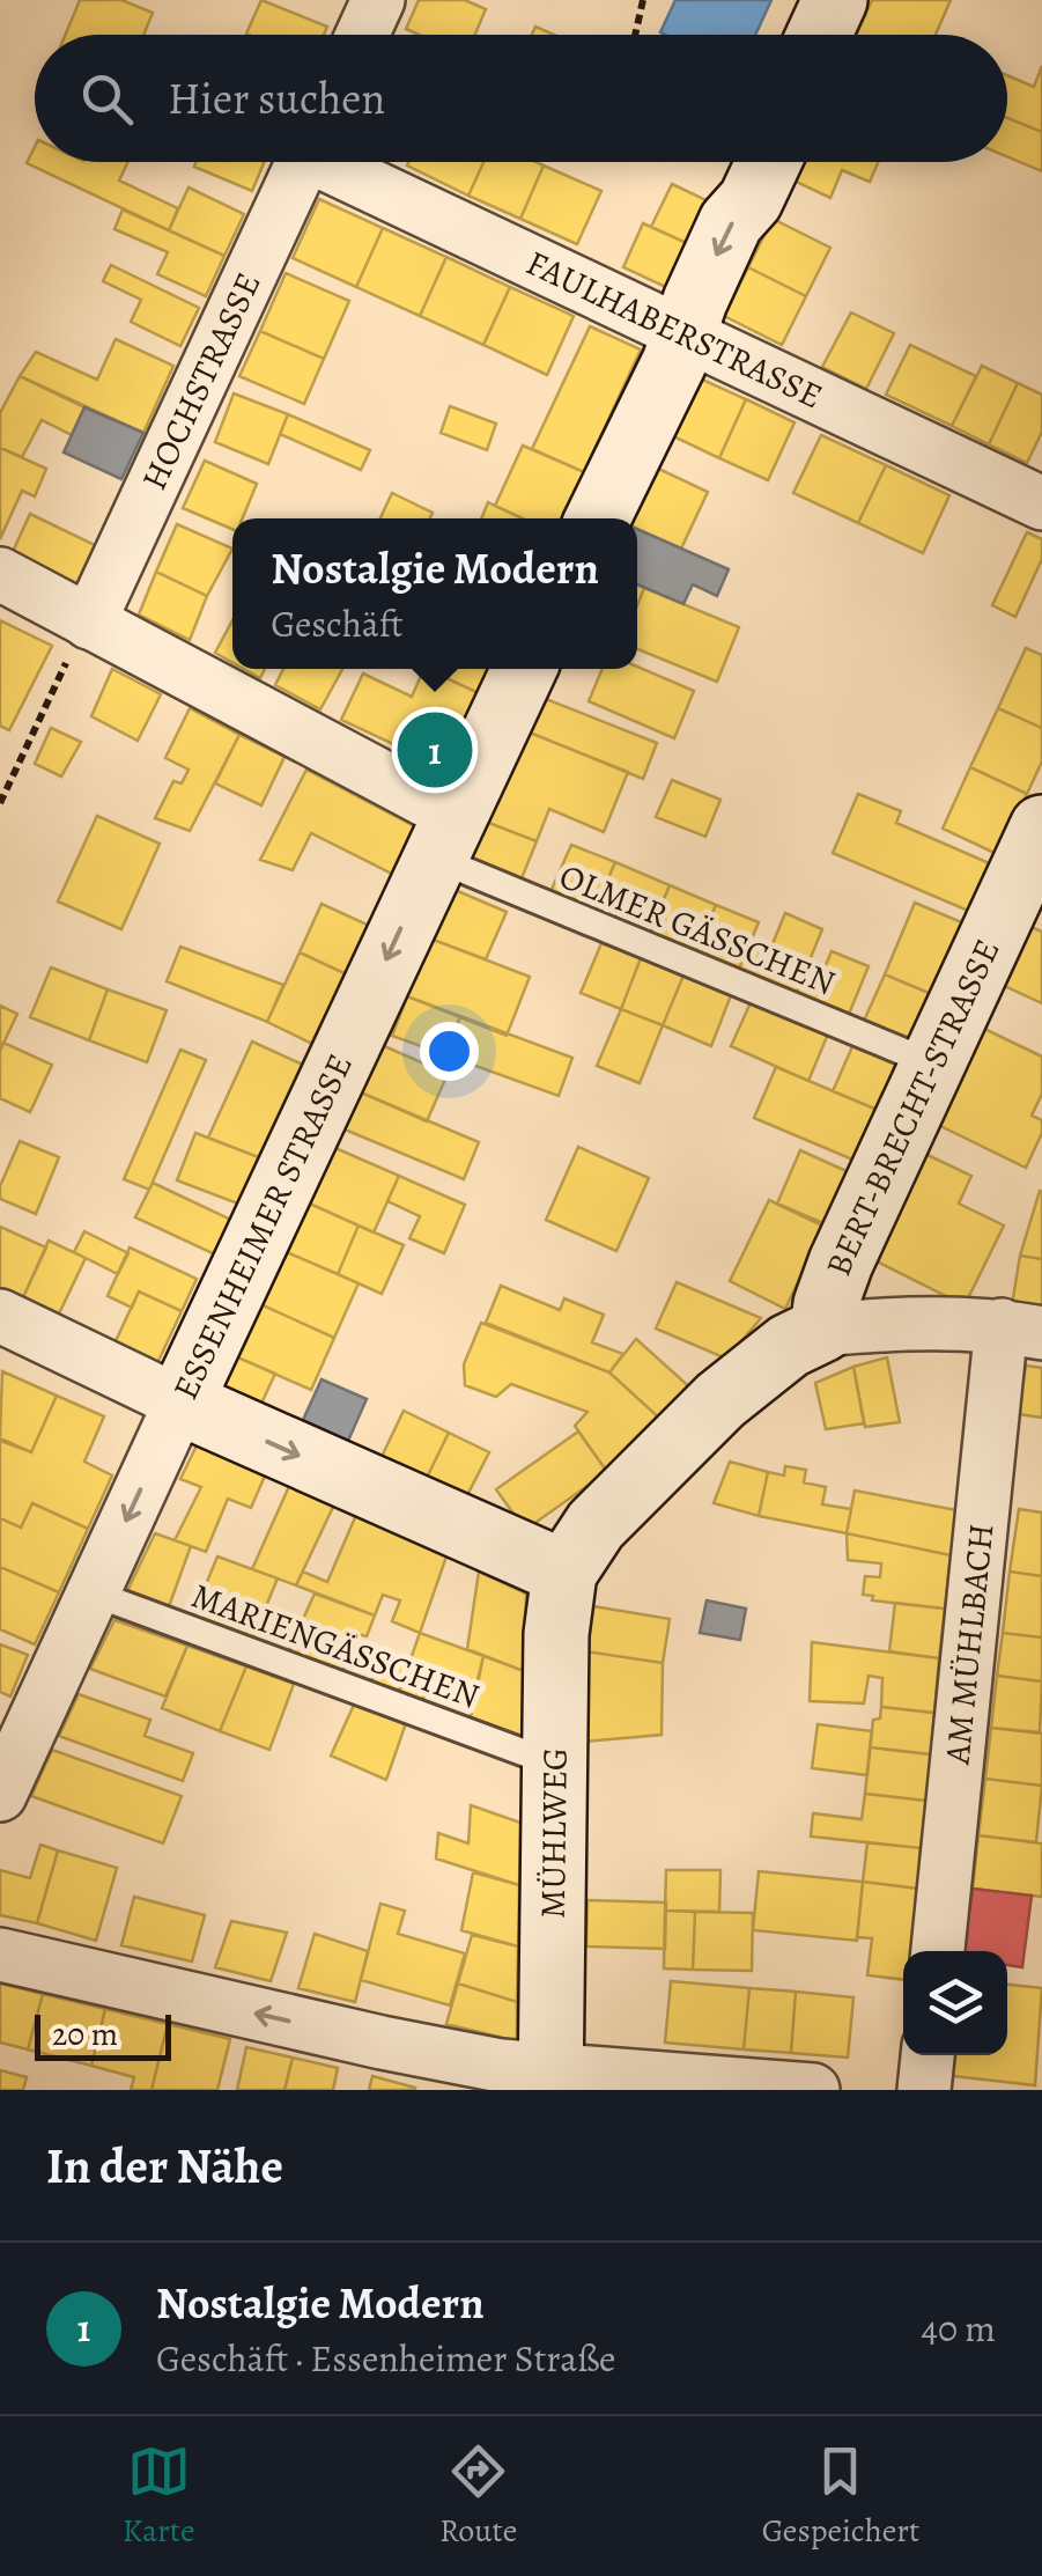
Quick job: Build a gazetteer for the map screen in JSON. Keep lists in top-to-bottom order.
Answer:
{
  "streets": {
    "street": [
      "FAULHABERSTRASSE",
      "HOCHSTRASSE",
      "BERT-BRECHT-STRASSE",
      "ESSENHEIMER STRASSE",
      "AM MÜHLBACH",
      "MÜHLWEG"
    ],
    "lane": ["OLMER GÄSSCHEN", "MARIENGÄSSCHEN"]
  },
  "crossings": [
    ["OLMER GÄSSCHEN", "BERT-BRECHT-STRASSE"],
    ["OLMER GÄSSCHEN", "ESSENHEIMER STRASSE"],
    ["ESSENHEIMER STRASSE", "MARIENGÄSSCHEN"],
    ["MARIENGÄSSCHEN", "MÜHLWEG"]
  ],
  "scale_bar": "20 m",
  "page": {
    "search": "Hier suchen",
    "popup": ["Nostalgie Modern", "Geschäft"],
    "pins": "1",
    "scale": "20 m",
    "heading": "In der Nähe",
    "list": [
      {
        "mark": "1",
        "name": "Nostalgie Modern",
        "note": "Geschäft · Essenheimer Straße",
        "value": "40 m"
      }
    ],
    "nav": ["Karte", "Route", "Gespeichert"]
  }
}
